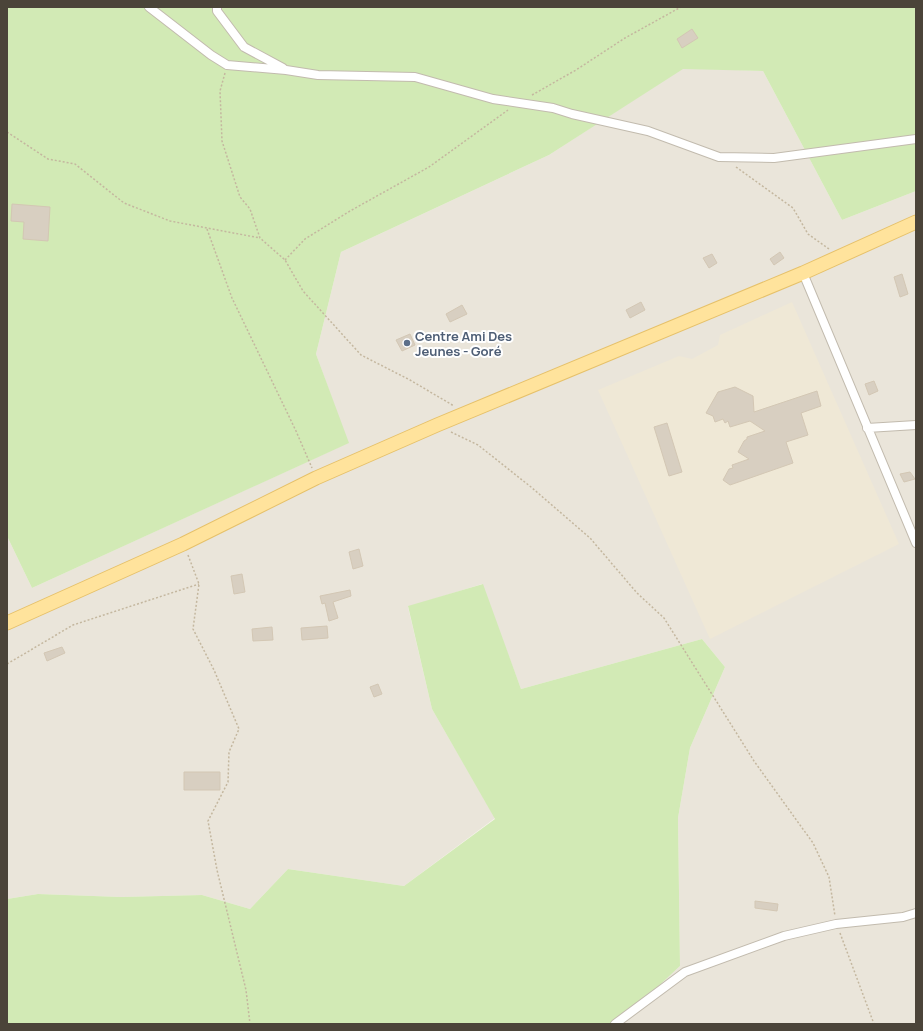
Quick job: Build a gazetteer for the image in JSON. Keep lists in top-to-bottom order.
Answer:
{
  "places": ["Centre Ami Des Jeunes - Goré"]
}
